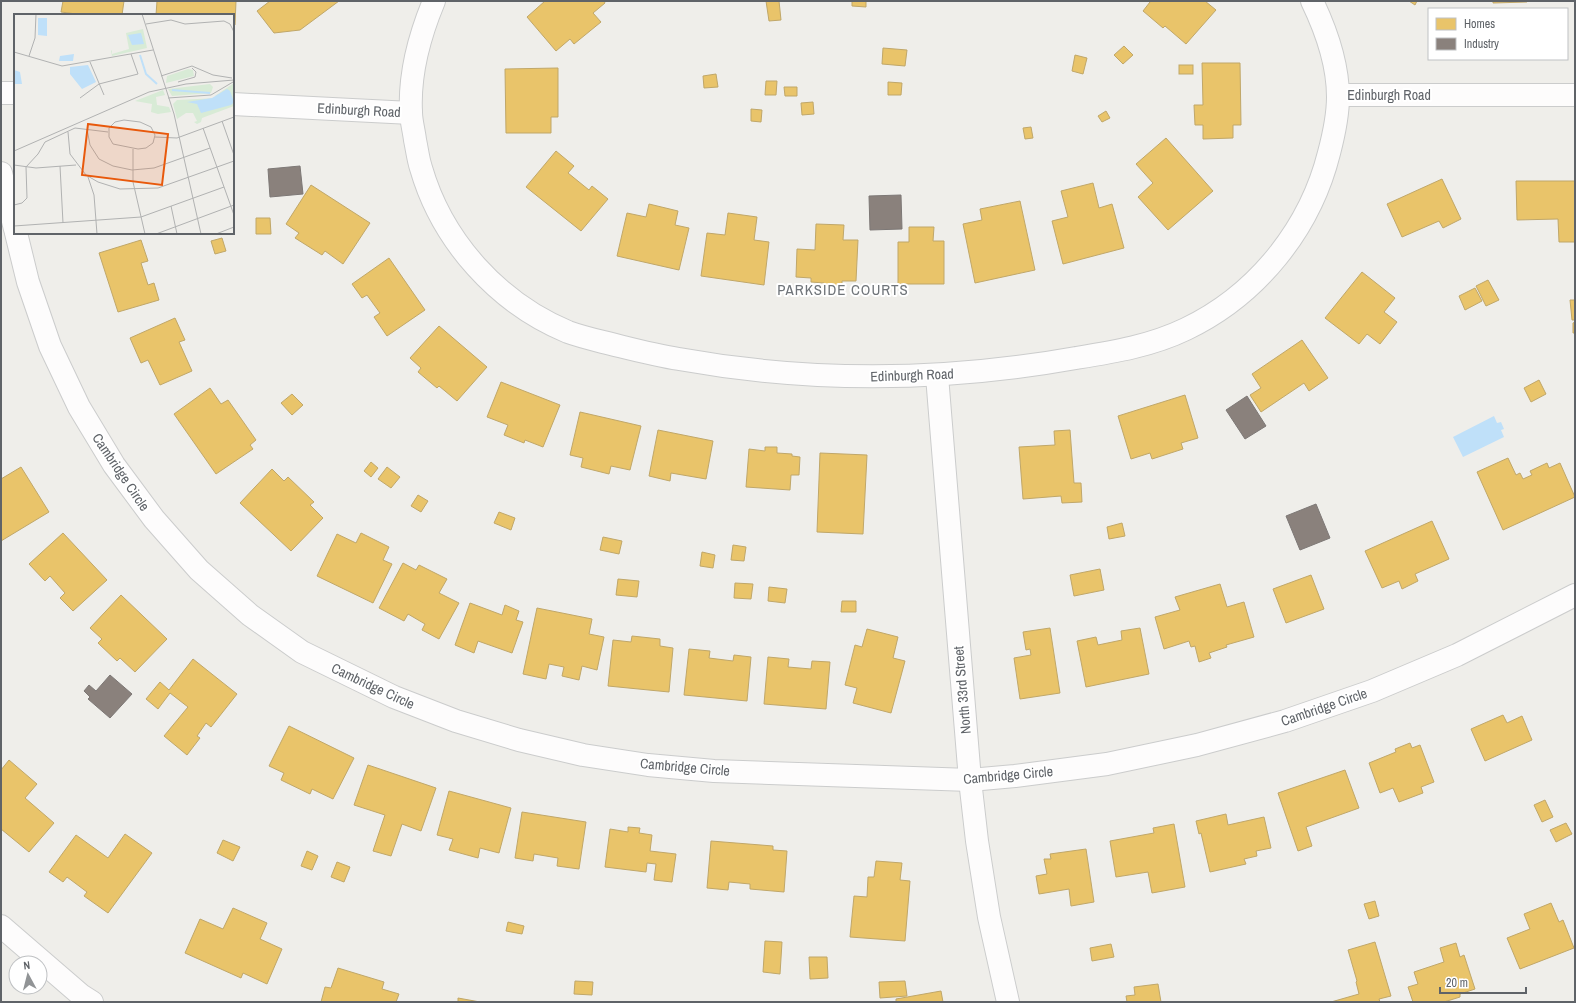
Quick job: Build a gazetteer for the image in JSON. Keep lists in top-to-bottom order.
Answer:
{
  "streets": {
    "street": ["Edinburgh Road", "Cambridge Circle", "North 33rd Street"]
  },
  "crossings": [
    ["Edinburgh Road", "North 33rd Street"],
    ["Cambridge Circle", "North 33rd Street"]
  ],
  "districts": ["PARKSIDE COURTS"],
  "legend": ["Homes", "Industry"],
  "scale_bar": "20 m",
  "north": "top"
}
